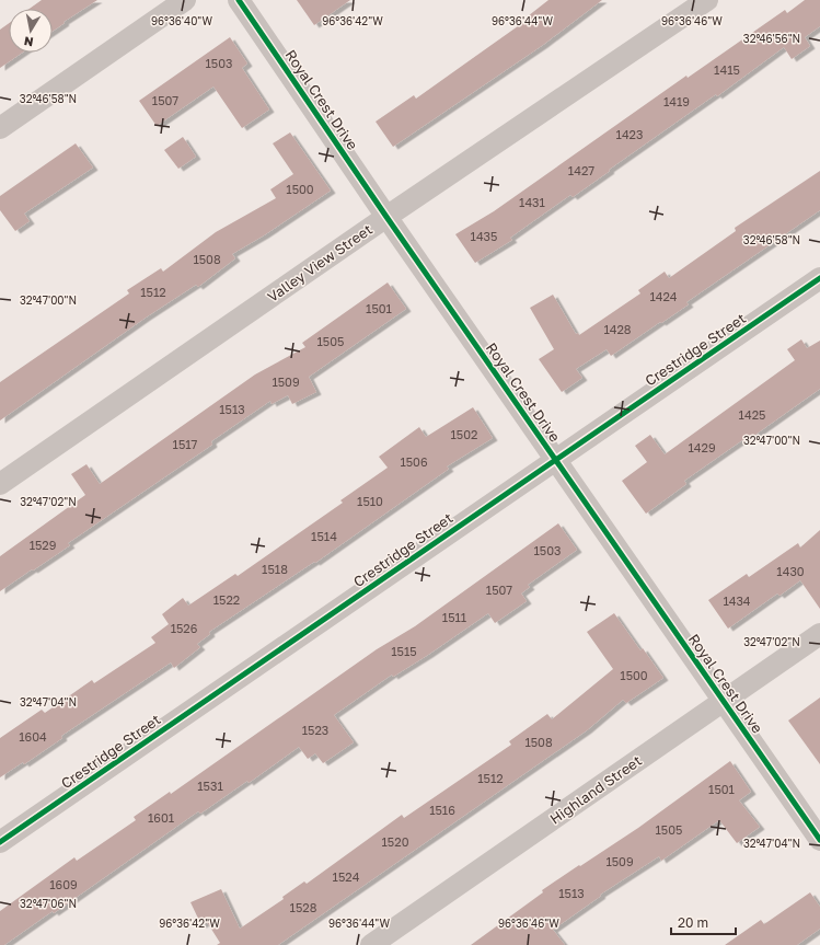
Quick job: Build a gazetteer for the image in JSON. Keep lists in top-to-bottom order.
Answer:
{
  "streets": {
    "street": [
      "Royal Crest Drive",
      "Valley View Street",
      "Crestridge Street",
      "Highland Street"
    ]
  },
  "crossings": [
    ["Royal Crest Drive", "Valley View Street"],
    ["Royal Crest Drive", "Crestridge Street"],
    ["Royal Crest Drive", "Highland Street"]
  ],
  "house_numbers": [
    "1503",
    "1415",
    "1507",
    "1419",
    "1423",
    "1427",
    "1500",
    "1431",
    "1435",
    "1508",
    "1512",
    "1424",
    "1501",
    "1428",
    "1505",
    "1509",
    "1513",
    "1425",
    "1502",
    "1517",
    "1429",
    "1506",
    "1510",
    "1514",
    "1529",
    "1503",
    "1518",
    "1430",
    "1507",
    "1522",
    "1434",
    "1511",
    "1526",
    "1515",
    "1500",
    "1523",
    "1604",
    "1508",
    "1512",
    "1531",
    "1501",
    "1516",
    "1601",
    "1505",
    "1520",
    "1509",
    "1524",
    "1609",
    "1513",
    "1528"
  ],
  "scale_bar": "20 m",
  "north": "bottom",
  "coordinates": [
    "96°36'40\"W",
    "96°36'42\"W",
    "96°36'44\"W",
    "96°36'46\"W",
    "32°46'56\"N",
    "32°46'58\"N",
    "32°47'00\"N",
    "32°47'02\"N",
    "32°47'04\"N",
    "32°47'06\"N"
  ]
}
